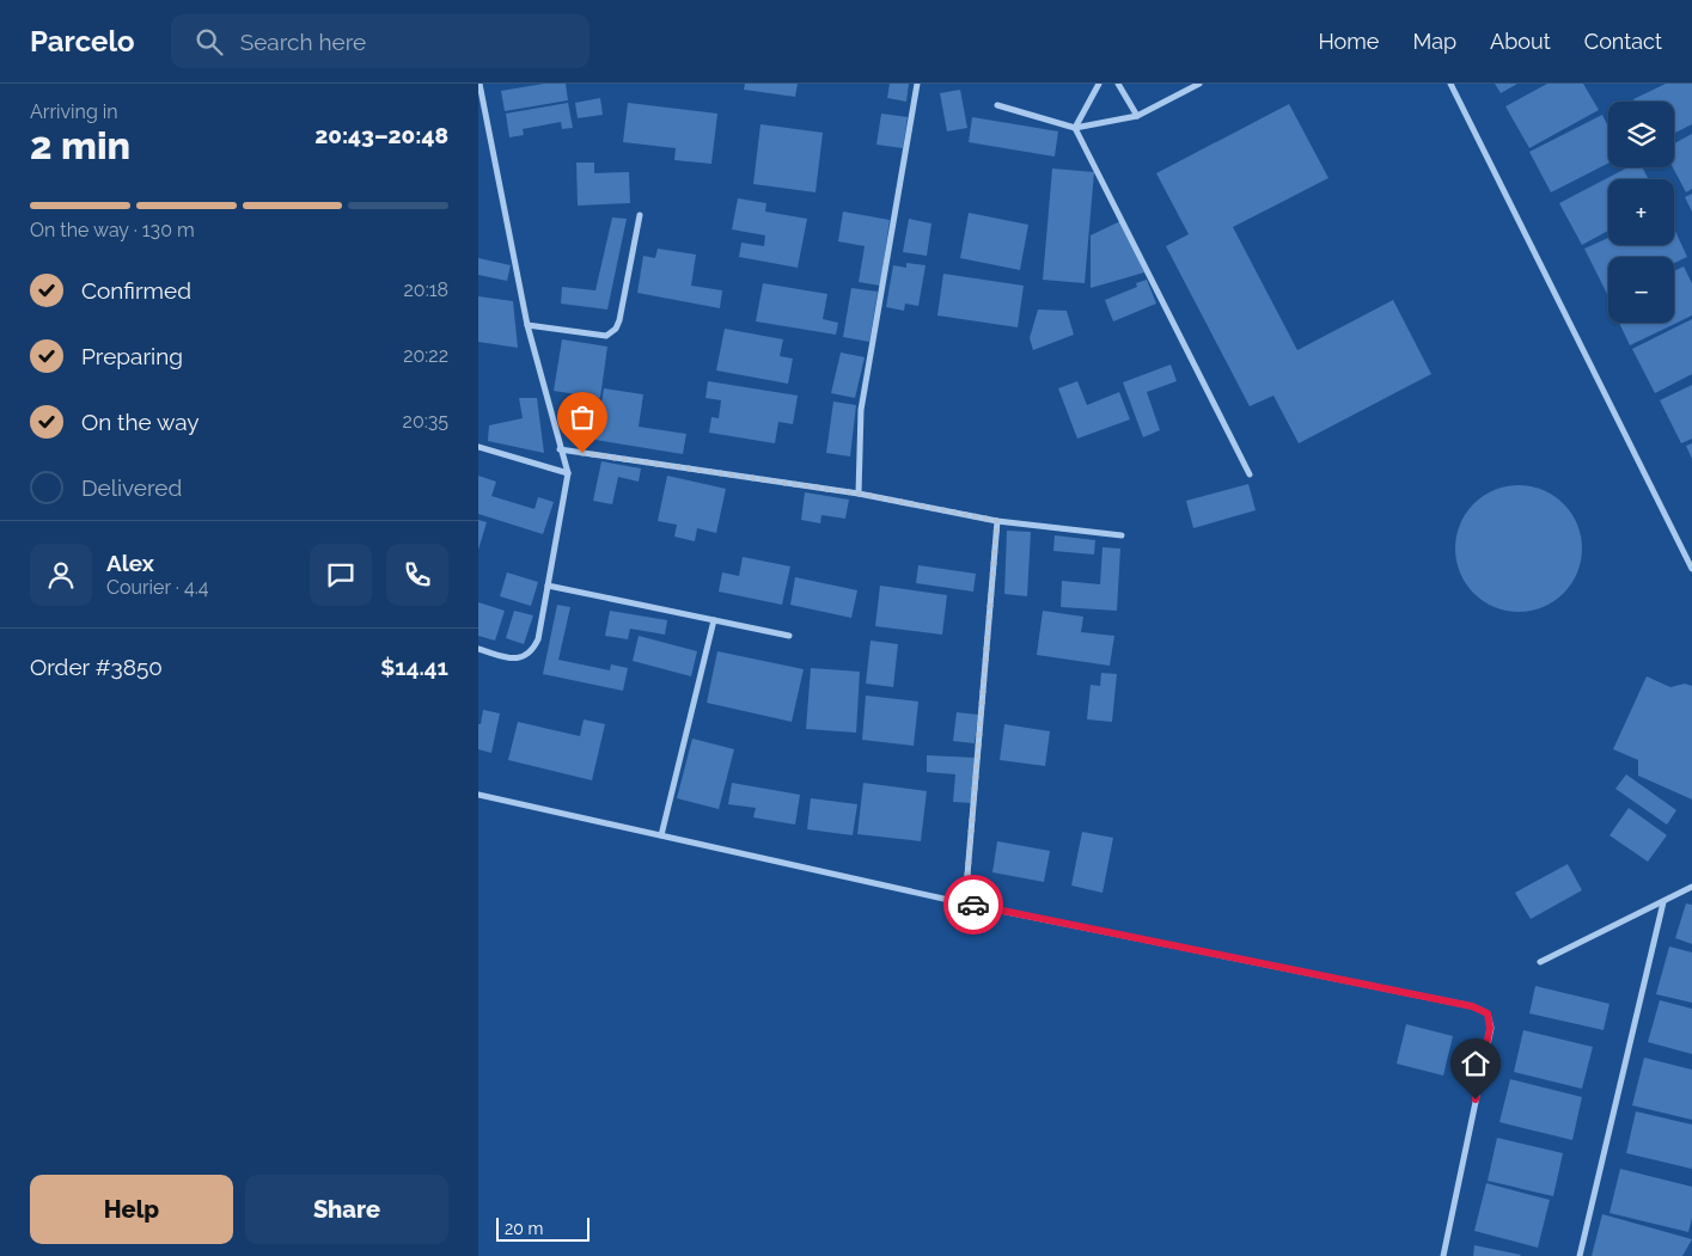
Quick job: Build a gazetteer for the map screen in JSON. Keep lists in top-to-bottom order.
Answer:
{
  "scale_bar": "20 m",
  "page": {
    "header": "Parcelo",
    "search": "Search here",
    "nav": [
      "Home",
      "Map",
      "About",
      "Contact"
    ],
    "heading": ["2 min", "Arriving in", "20:43–20:48"],
    "panel": [
      "Alex",
      "Courier · 4.4",
      "Order #3850",
      "$14.41"
    ],
    "map_buttons": ["+", "−"],
    "bar": "On the way · 130 m",
    "list": [
      ["Confirmed", "20:18"],
      ["Preparing", "20:22"],
      ["On the way", "20:35"],
      "Delivered"
    ],
    "buttons": ["Help", "Share"],
    "scale": "20 m"
  }
}
